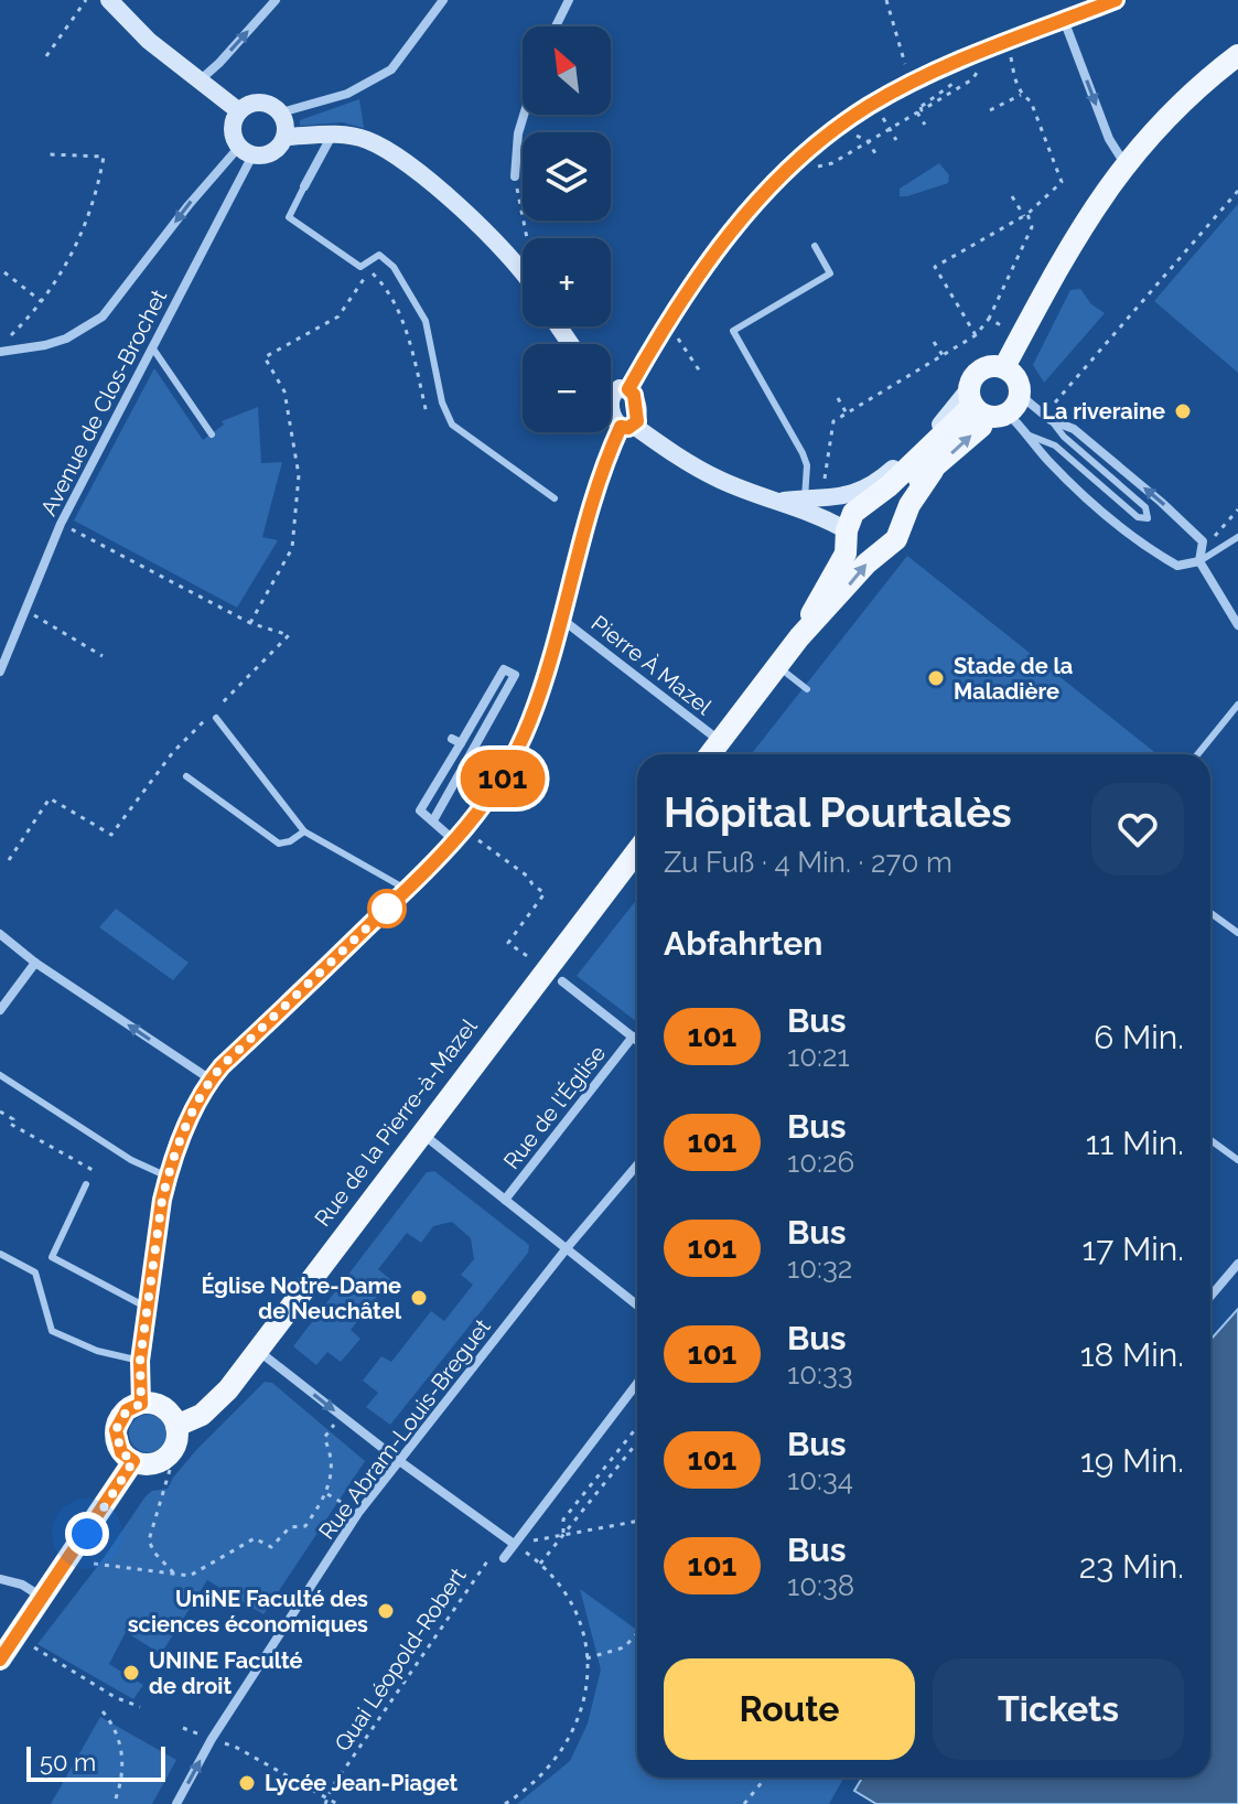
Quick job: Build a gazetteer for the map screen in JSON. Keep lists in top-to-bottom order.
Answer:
{
  "streets": {
    "main road": ["Rue de la Pierre-à-Mazel"],
    "street": [
      "Avenue de Clos-Brochet",
      "Pierre À Mazel",
      "Rue de l'Église",
      "Rue Abram-Louis-Breguet"
    ],
    "path": ["Quai Léopold-Robert"]
  },
  "places": [
    "La riveraine",
    "Stade de la Maladière",
    "Église Notre-Dame de Neuchâtel",
    "UniNE Faculté des sciences économiques",
    "UNINE Faculté de droit",
    "Lycée Jean-Piaget"
  ],
  "lines": ["bus line 101"],
  "scale_bar": "50 m",
  "north": "top left",
  "page": {
    "on_map": "101",
    "map_buttons": ["+", "−"],
    "heading": [
      ["Hôpital Pourtalès", "Zu Fuß · 4 Min. · 270 m"],
      "Abfahrten"
    ],
    "list": [
      {
        "mark": "101",
        "name": "Bus",
        "note": "10:21",
        "value": "6 Min."
      },
      {
        "mark": "101",
        "name": "Bus",
        "note": "10:26",
        "value": "11 Min."
      },
      {
        "mark": "101",
        "name": "Bus",
        "note": "10:32",
        "value": "17 Min."
      },
      {
        "mark": "101",
        "name": "Bus",
        "note": "10:33",
        "value": "18 Min."
      },
      {
        "mark": "101",
        "name": "Bus",
        "note": "10:34",
        "value": "19 Min."
      },
      {
        "mark": "101",
        "name": "Bus",
        "note": "10:38",
        "value": "23 Min."
      }
    ],
    "buttons": ["Route", "Tickets"],
    "scale": "50 m"
  }
}
